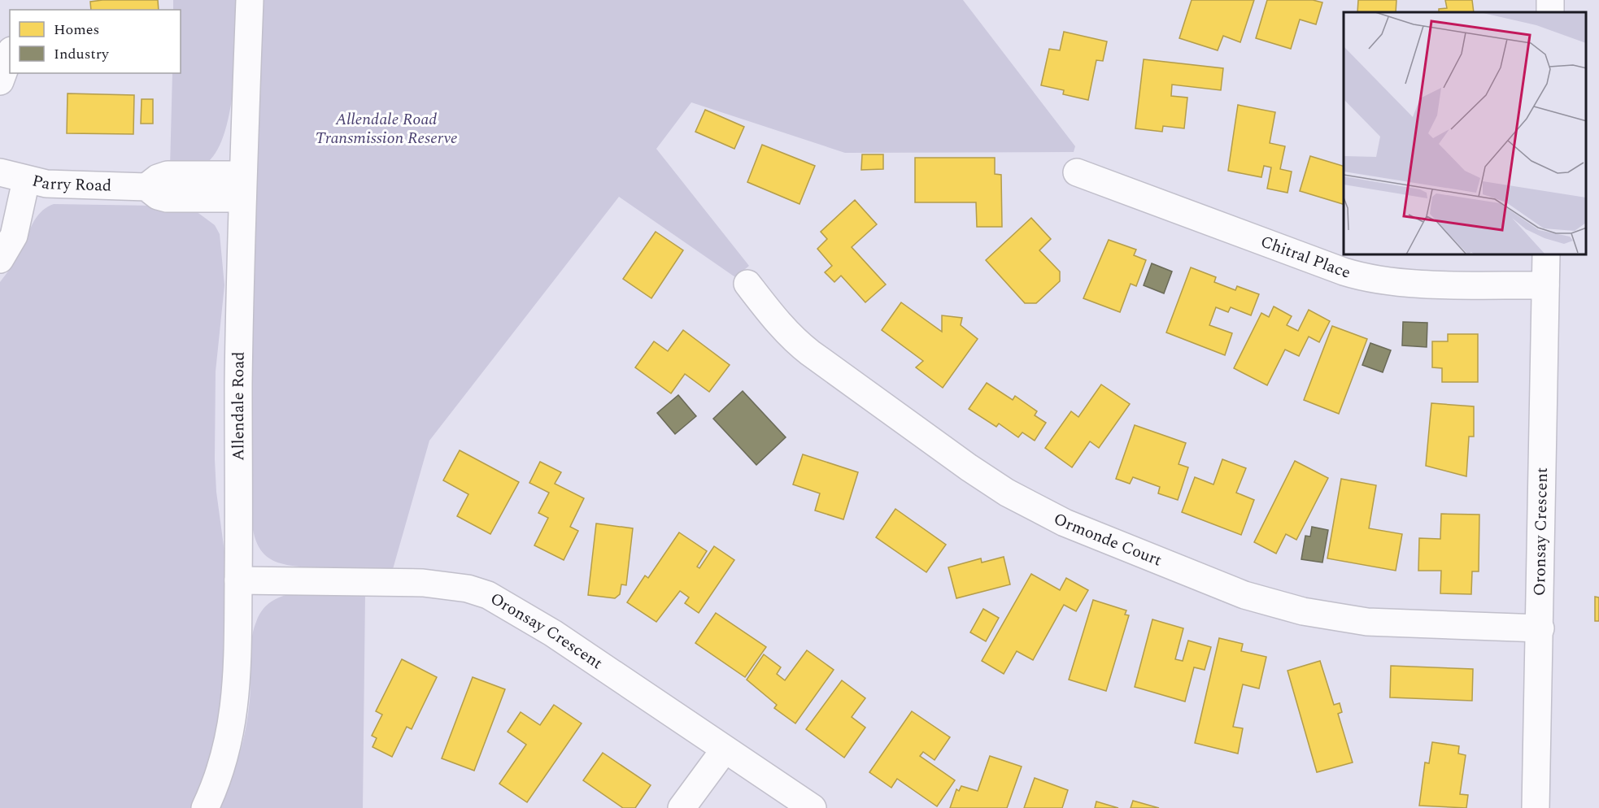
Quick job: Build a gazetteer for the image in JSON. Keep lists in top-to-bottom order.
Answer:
{
  "streets": {
    "street": [
      "Parry Road",
      "Chitral Place",
      "Allendale Road",
      "Oronsay Crescent",
      "Ormonde Court"
    ]
  },
  "crossings": [
    ["Parry Road", "Allendale Road"],
    ["Chitral Place", "Oronsay Crescent"],
    ["Allendale Road", "Oronsay Crescent"],
    ["Oronsay Crescent", "Ormonde Court"]
  ],
  "parks": ["Allendale Road Transmission Reserve"],
  "legend": ["Homes", "Industry"]
}
